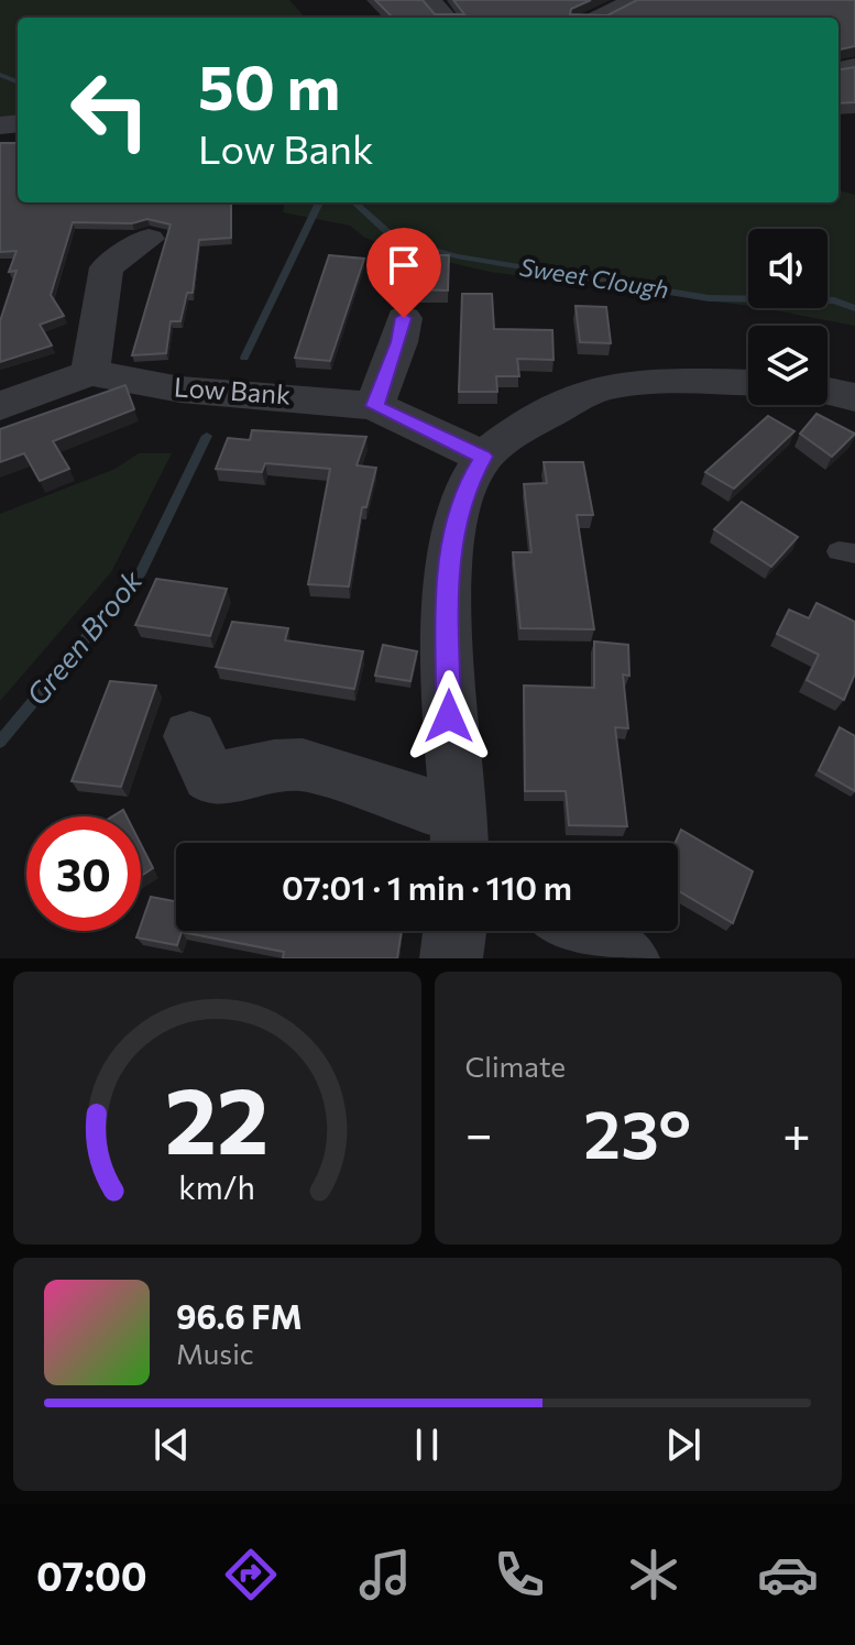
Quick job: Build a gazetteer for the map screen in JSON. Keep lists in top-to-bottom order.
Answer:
{
  "streets": {
    "street": ["Low Bank"]
  },
  "water": ["Sweet Clough", "Green Brook"],
  "page": {
    "turn": ["50 m", "Low Bank"],
    "limit": "30",
    "trip": "07:01 · 1 min · 110 m",
    "tile": "Climate",
    "heat": ["−", "23°", "+"],
    "song": ["96.6 FM", "Music"],
    "tabs": "07:00",
    "gauge": ["22", "km/h"]
  }
}
